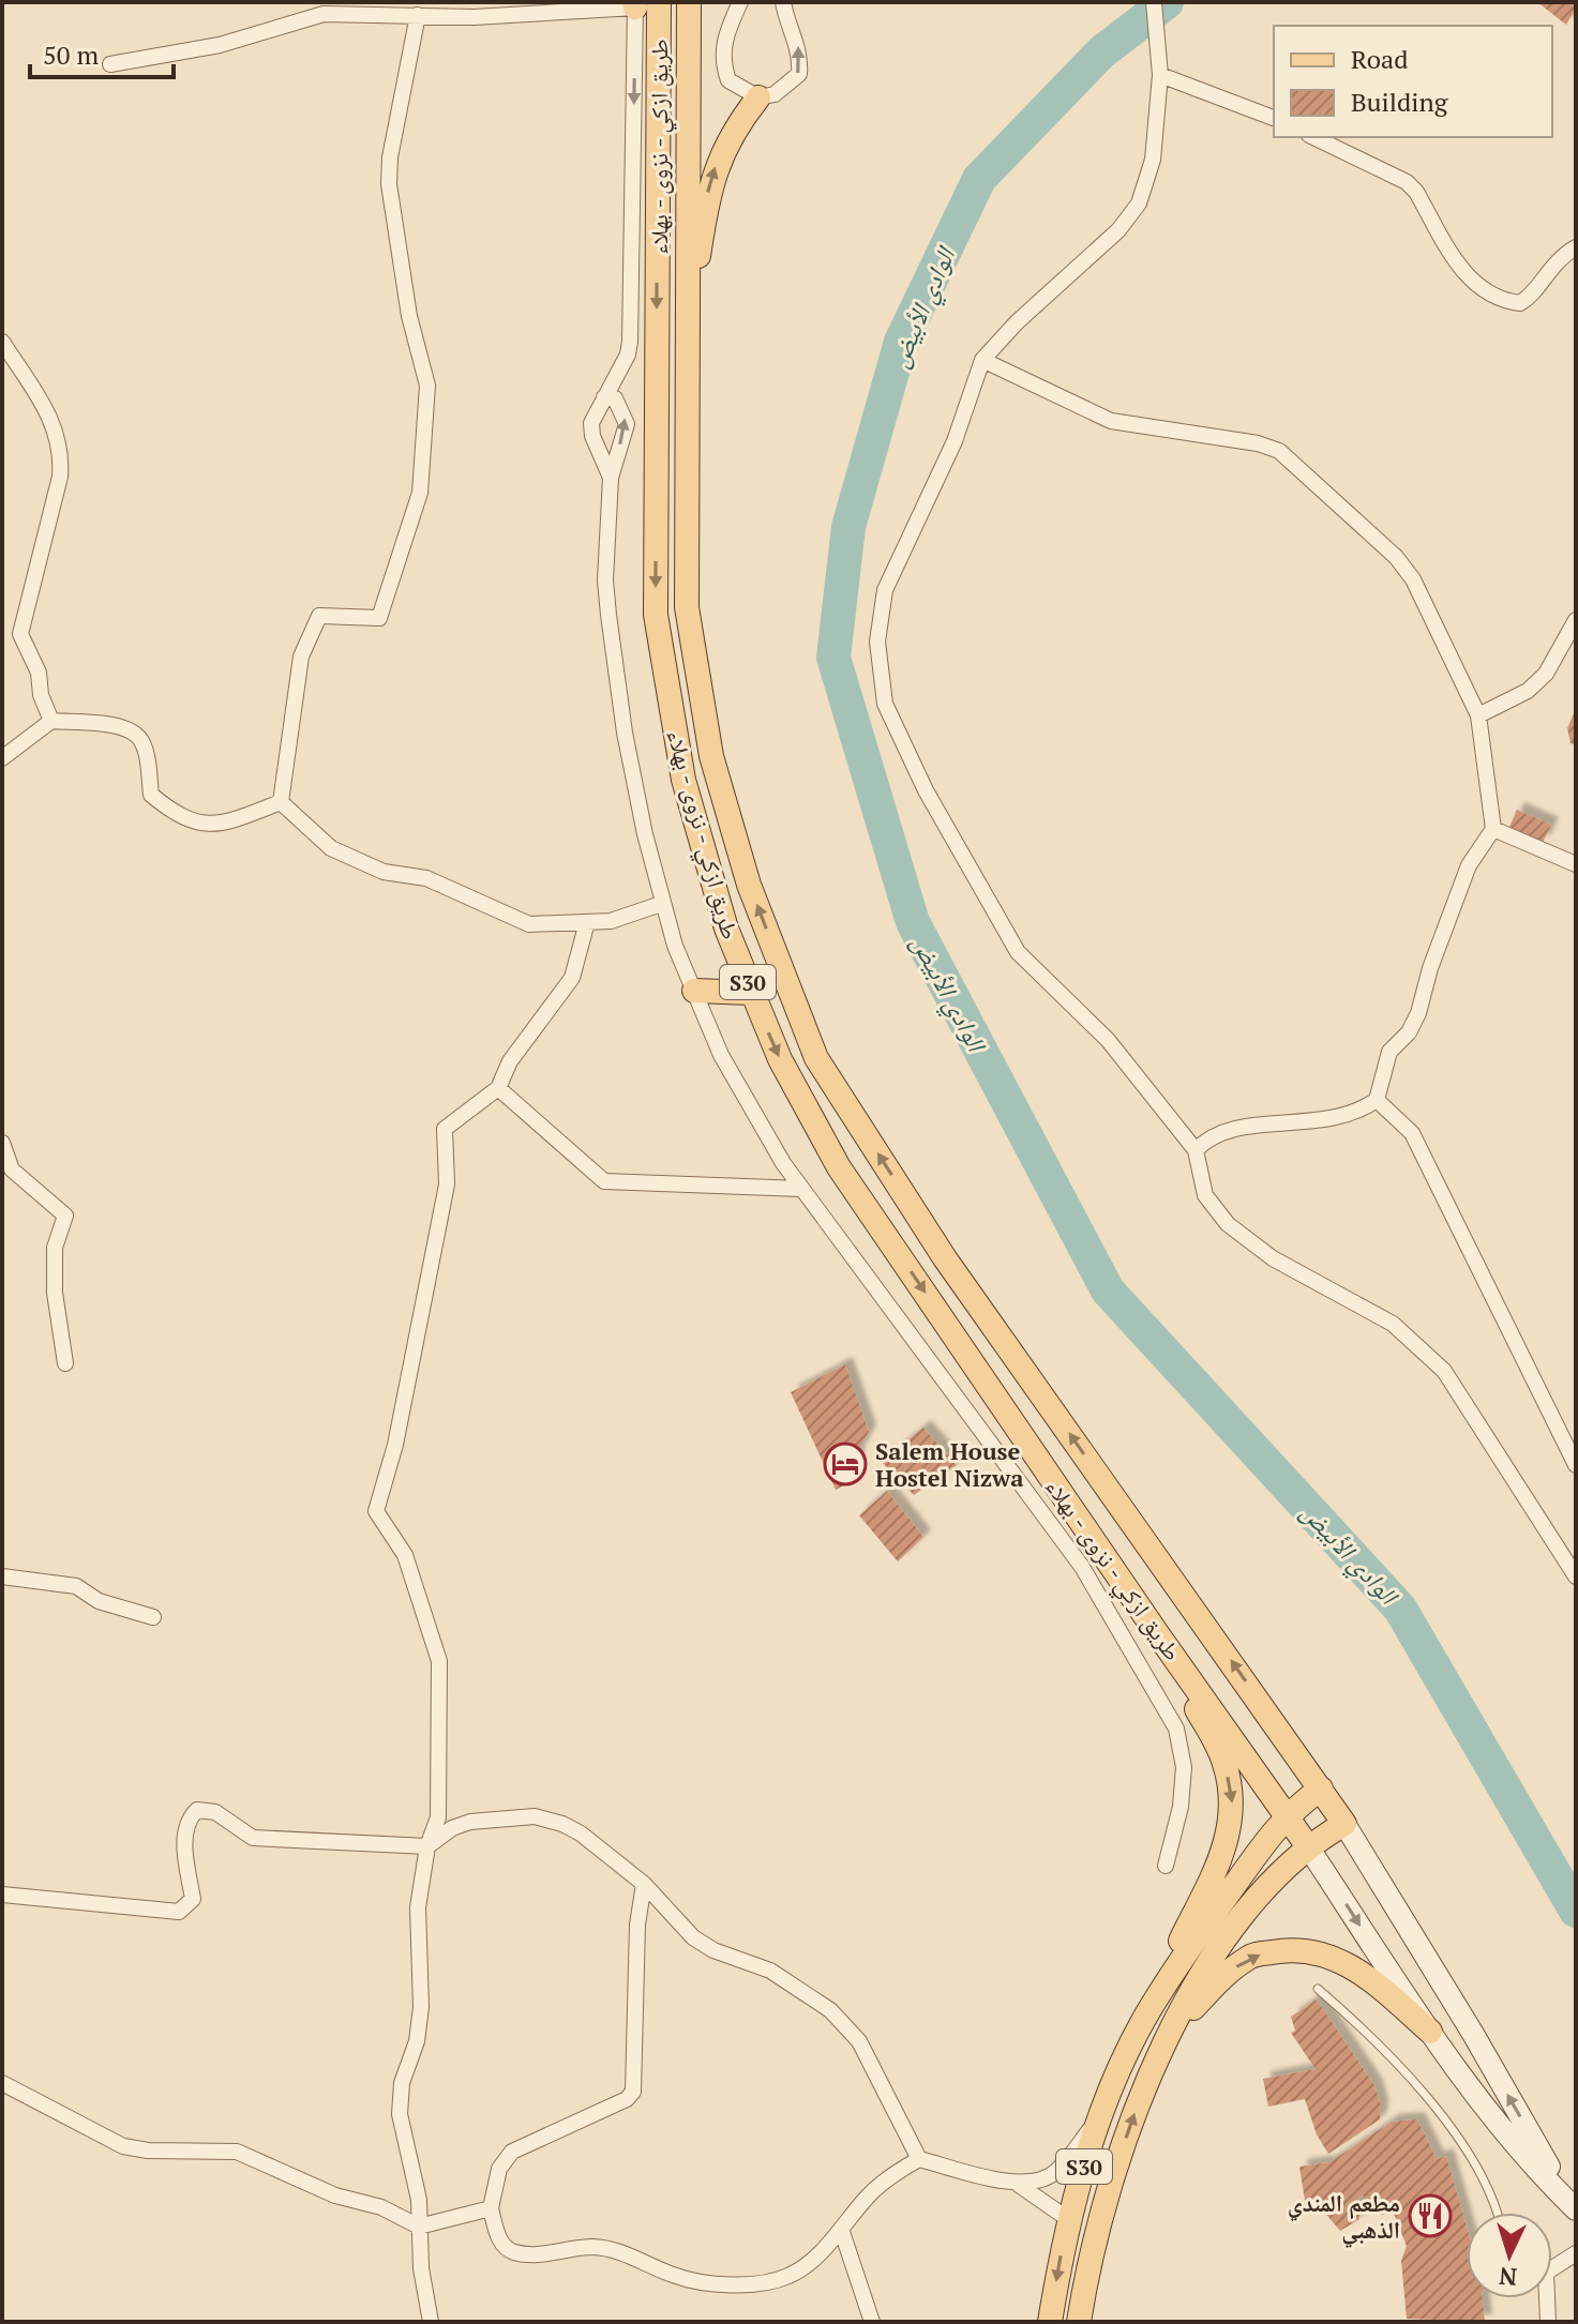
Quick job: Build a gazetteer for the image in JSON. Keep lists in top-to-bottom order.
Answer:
{
  "streets": {
    "main road": ["طريق ازكي - نزوى - بهلاء", "S30"]
  },
  "crossings": [
    ["طريق ازكي - نزوى - بهلاء", "S30"]
  ],
  "water": ["الوادي الأبيض"],
  "places": {
    "hotel": ["Salem House Hostel Nizwa"],
    "restaurant": ["مطعم المندي الذهبي"]
  },
  "legend": ["Road", "Building"],
  "scale_bar": "50 m",
  "north": "bottom"
}
